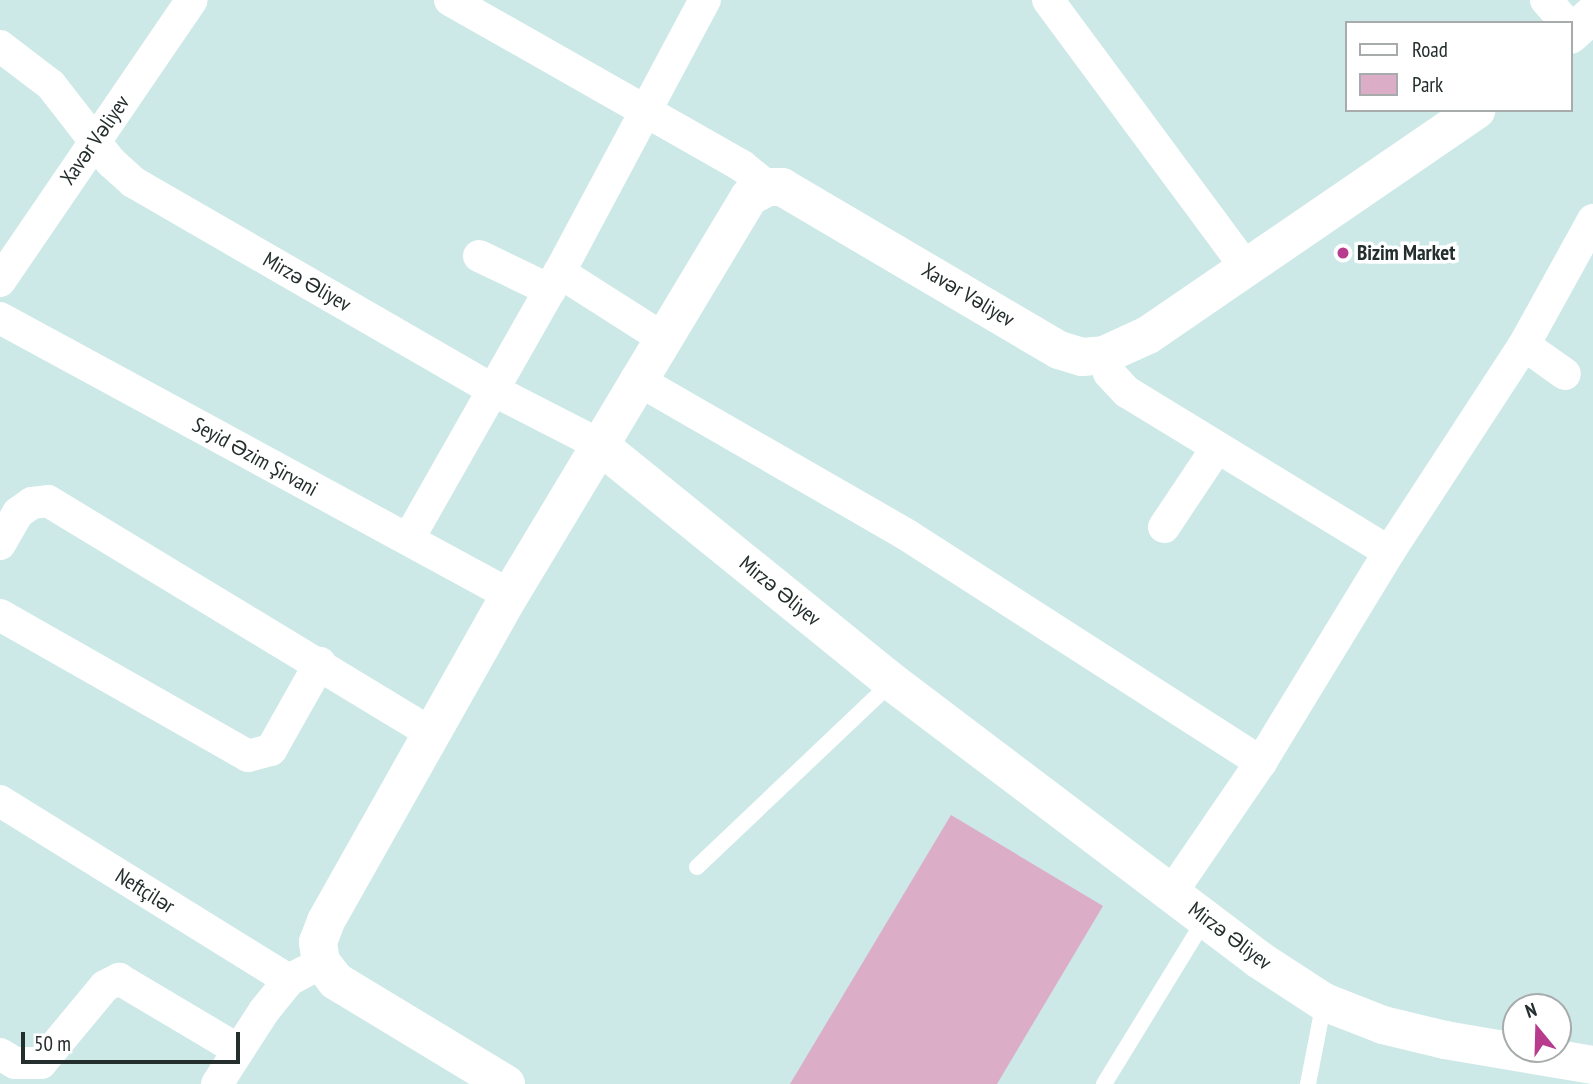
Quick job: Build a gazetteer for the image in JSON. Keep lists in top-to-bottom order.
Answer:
{
  "streets": {
    "street": [
      "Xavər Vəliyev",
      "Mirzə Əliyev",
      "Seyid Əzim Şirvani",
      "Neftçilər"
    ]
  },
  "crossings": [
    ["Xavər Vəliyev", "Mirzə Əliyev"]
  ],
  "places": ["Bizim Market"],
  "legend": ["Road", "Park"],
  "scale_bar": "50 m",
  "north": "top"
}
